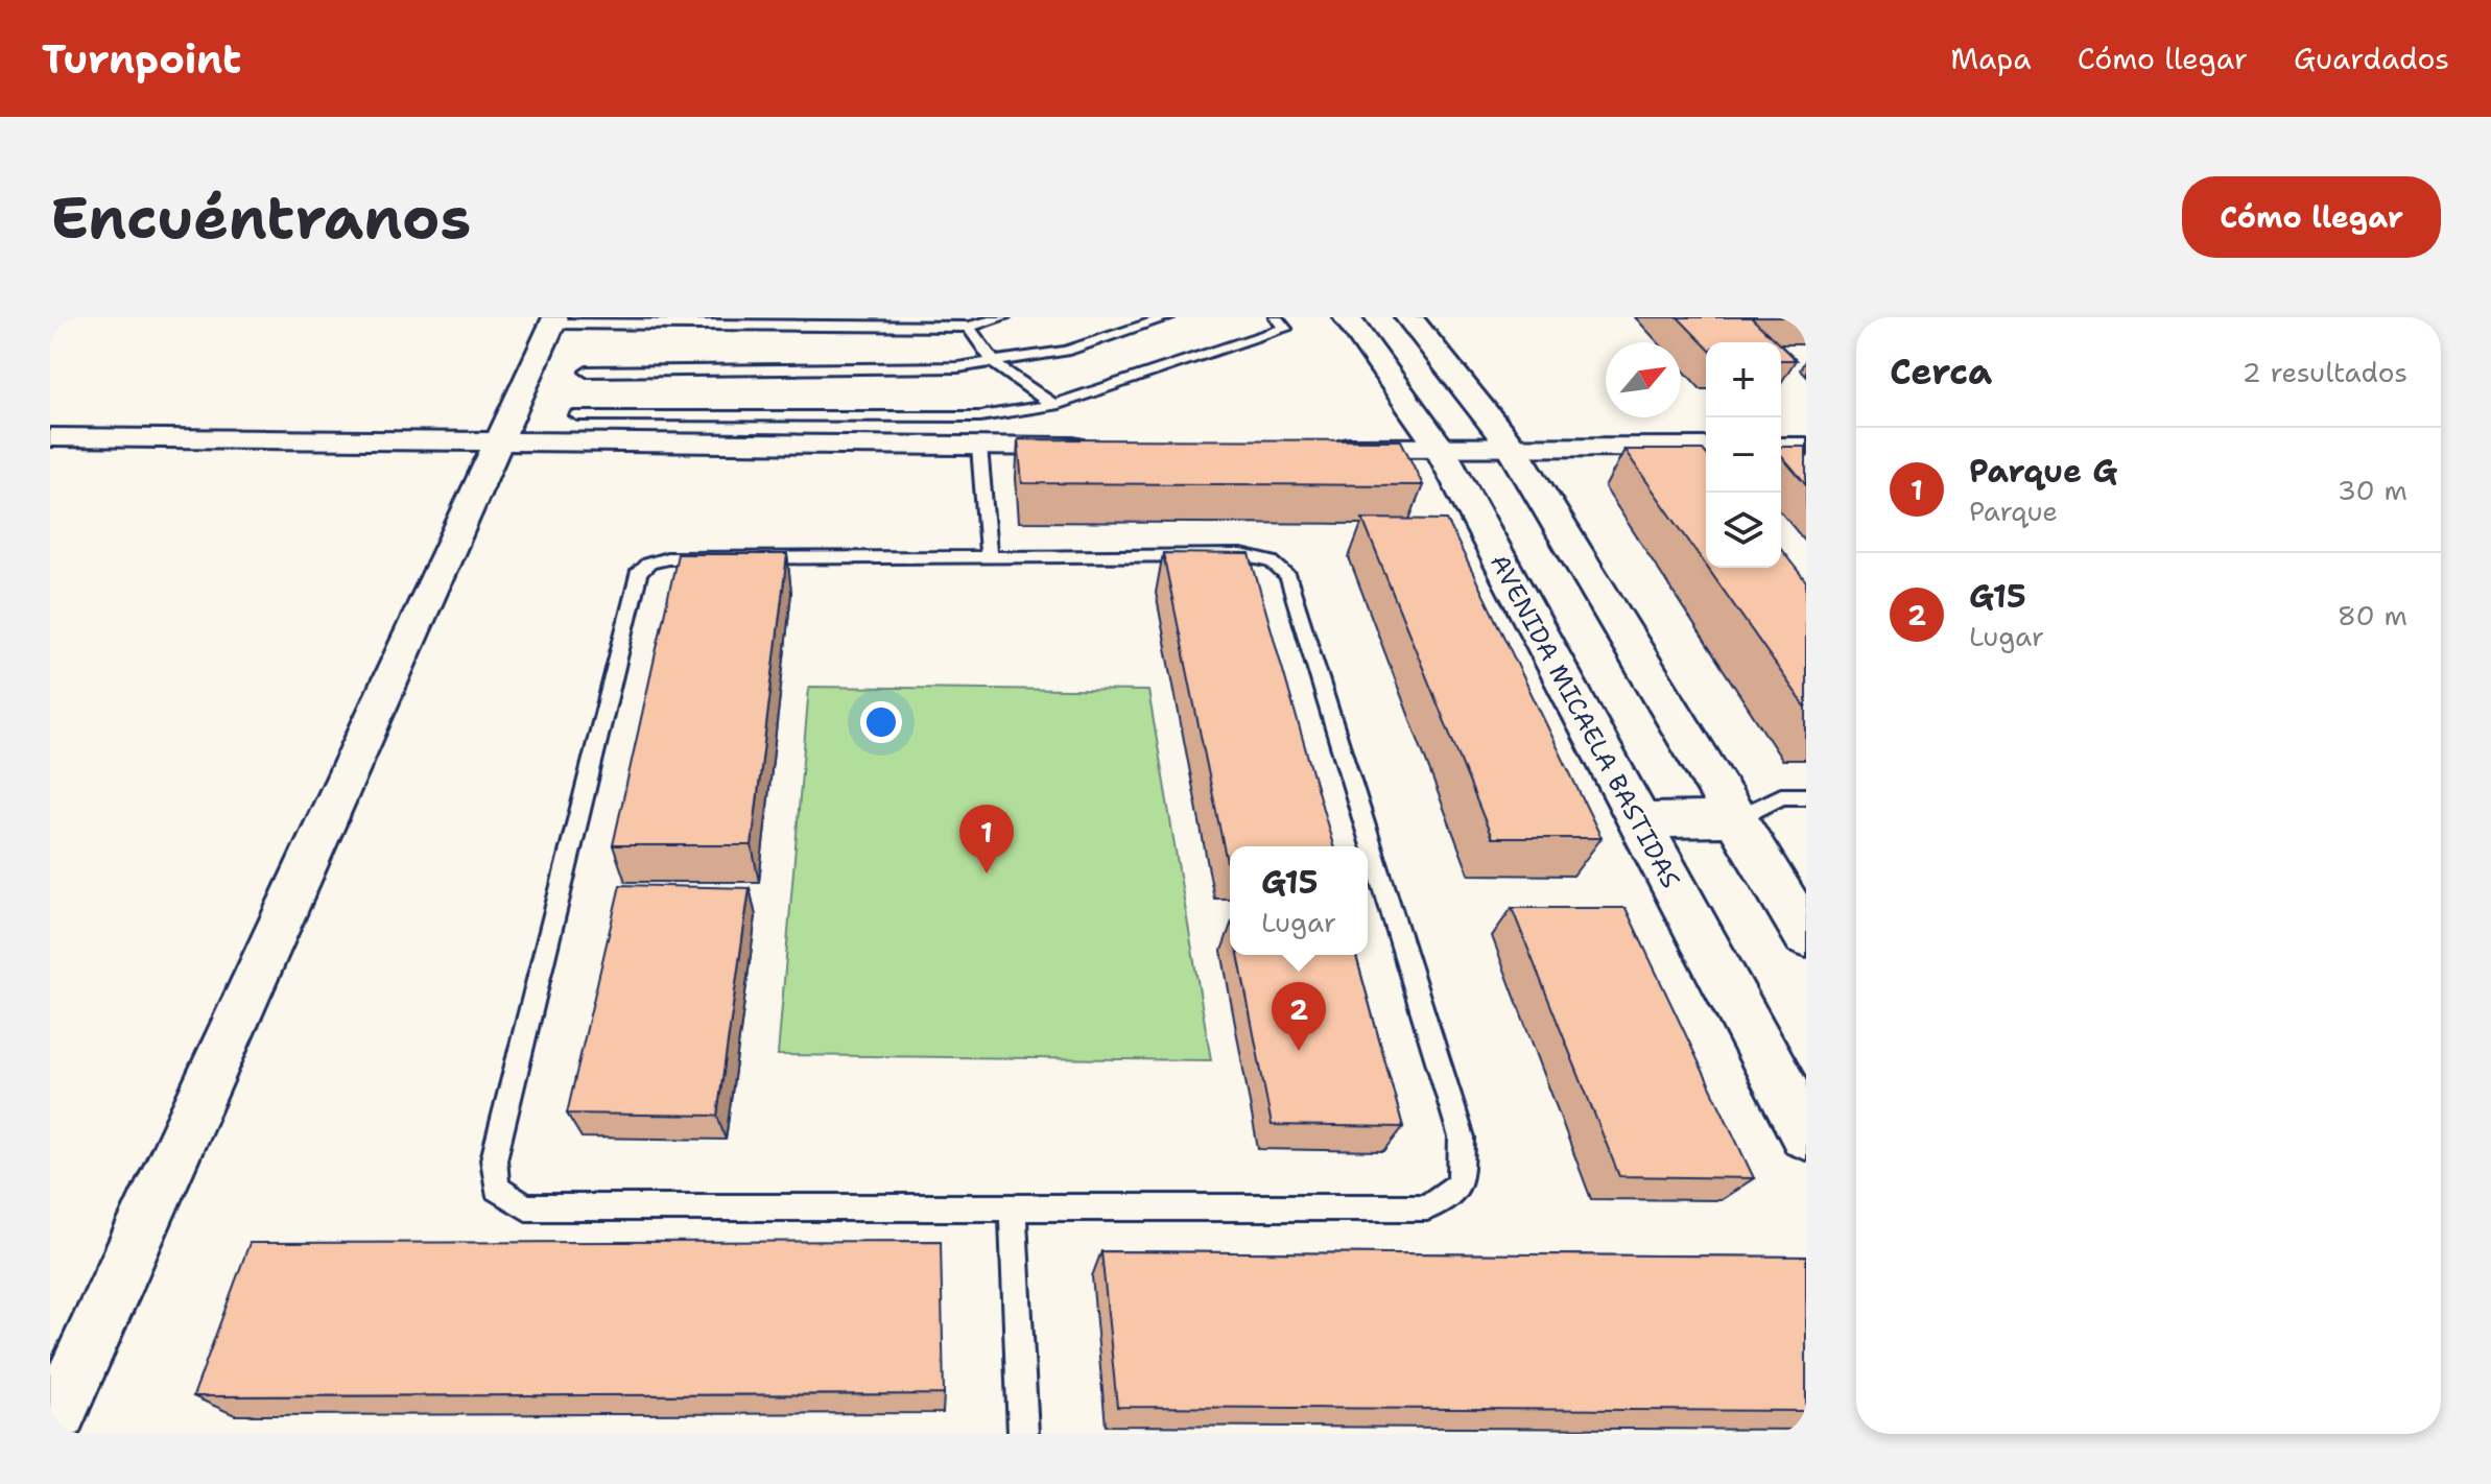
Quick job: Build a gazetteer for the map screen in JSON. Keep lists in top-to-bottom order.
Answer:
{
  "streets": {
    "main road": ["AVENIDA MICAELA BASTIDAS"]
  },
  "north": "top right",
  "page": {
    "header": "Turnpoint",
    "nav": ["Mapa", "Cómo llegar", "Guardados"],
    "buttons": "Cómo llegar",
    "title": "Encuéntranos",
    "heading": ["Cerca", "2 resultados"],
    "map_buttons": ["+", "−"],
    "list": [
      {
        "mark": "1",
        "name": "Parque G",
        "note": "Parque",
        "value": "30 m"
      },
      {
        "mark": "2",
        "name": "G15",
        "note": "Lugar",
        "value": "80 m"
      }
    ],
    "pins": ["1", "2"],
    "popup": ["G15", "Lugar"]
  }
}
